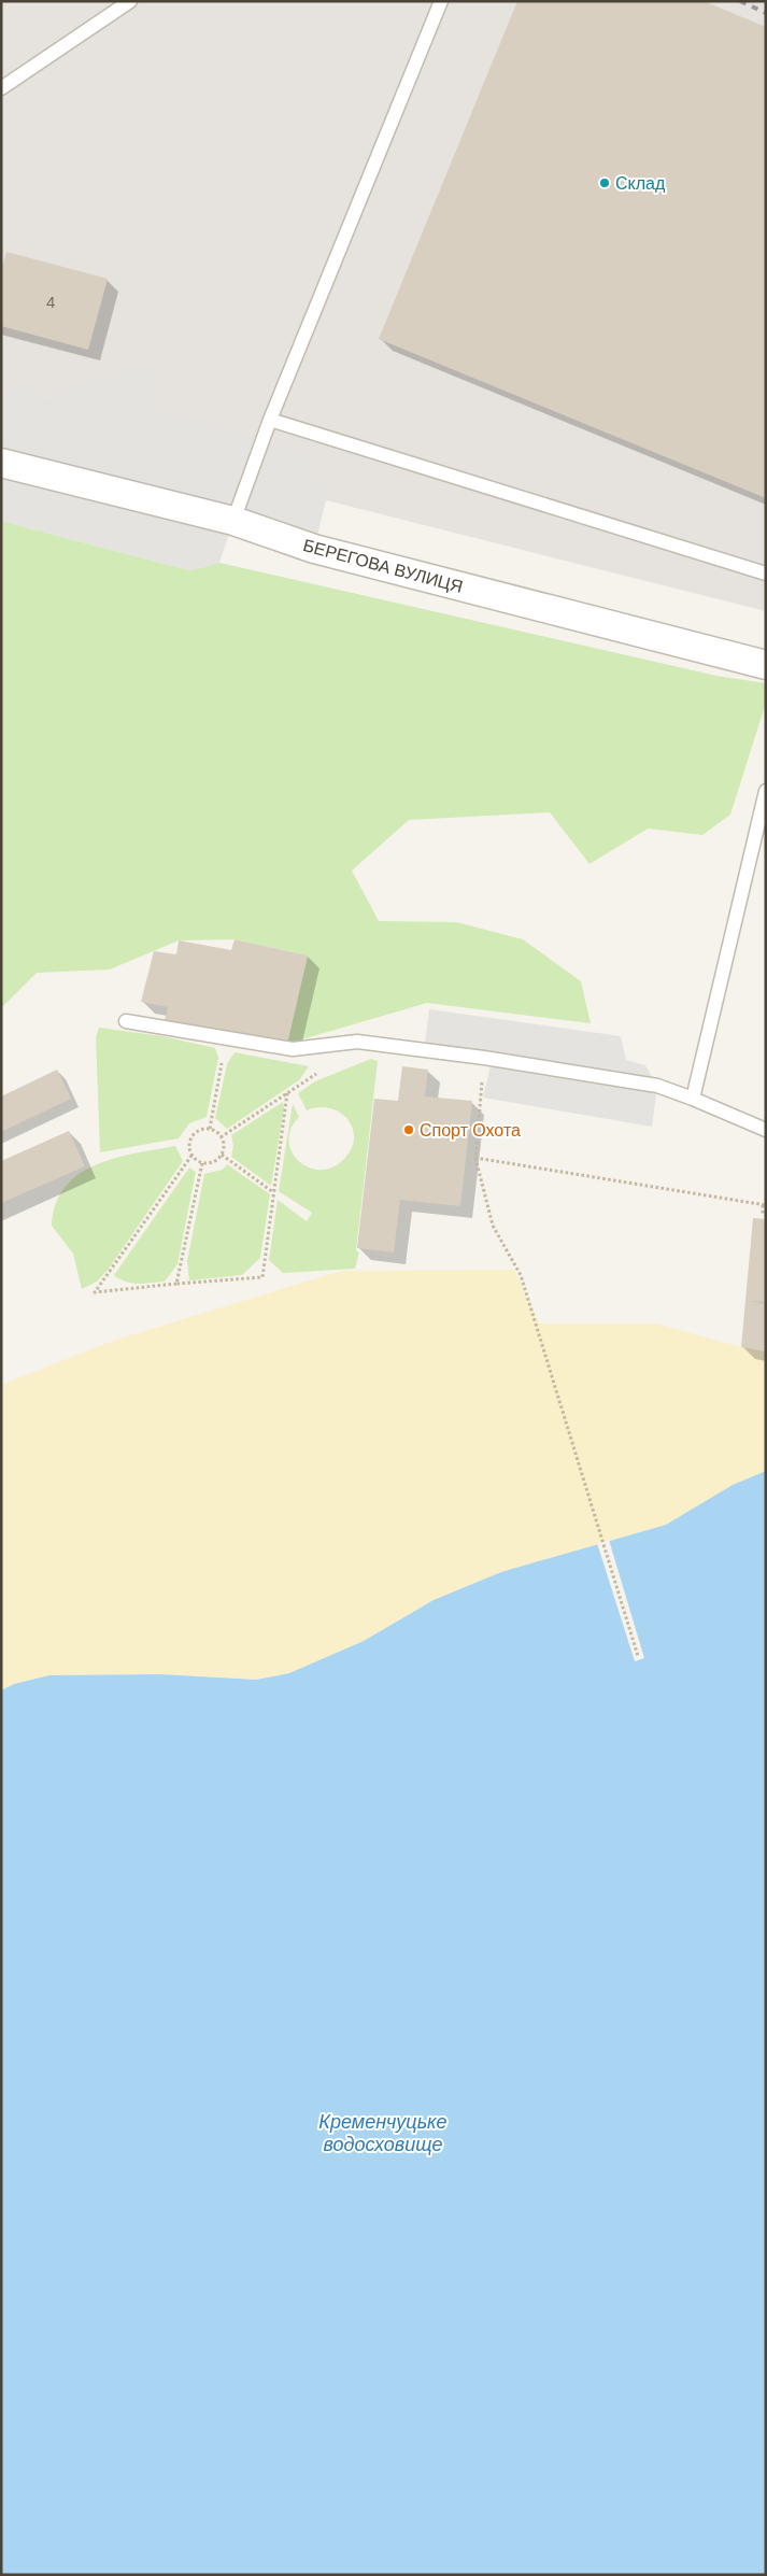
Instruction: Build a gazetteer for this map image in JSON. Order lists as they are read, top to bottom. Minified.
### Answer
{"streets":{"street":["БЕРЕГОВА ВУЛИЦЯ"]},"water":["Кременчуцьке водосховище"],"places":["Склад","Спорт Охота"],"house_numbers":["4"]}
